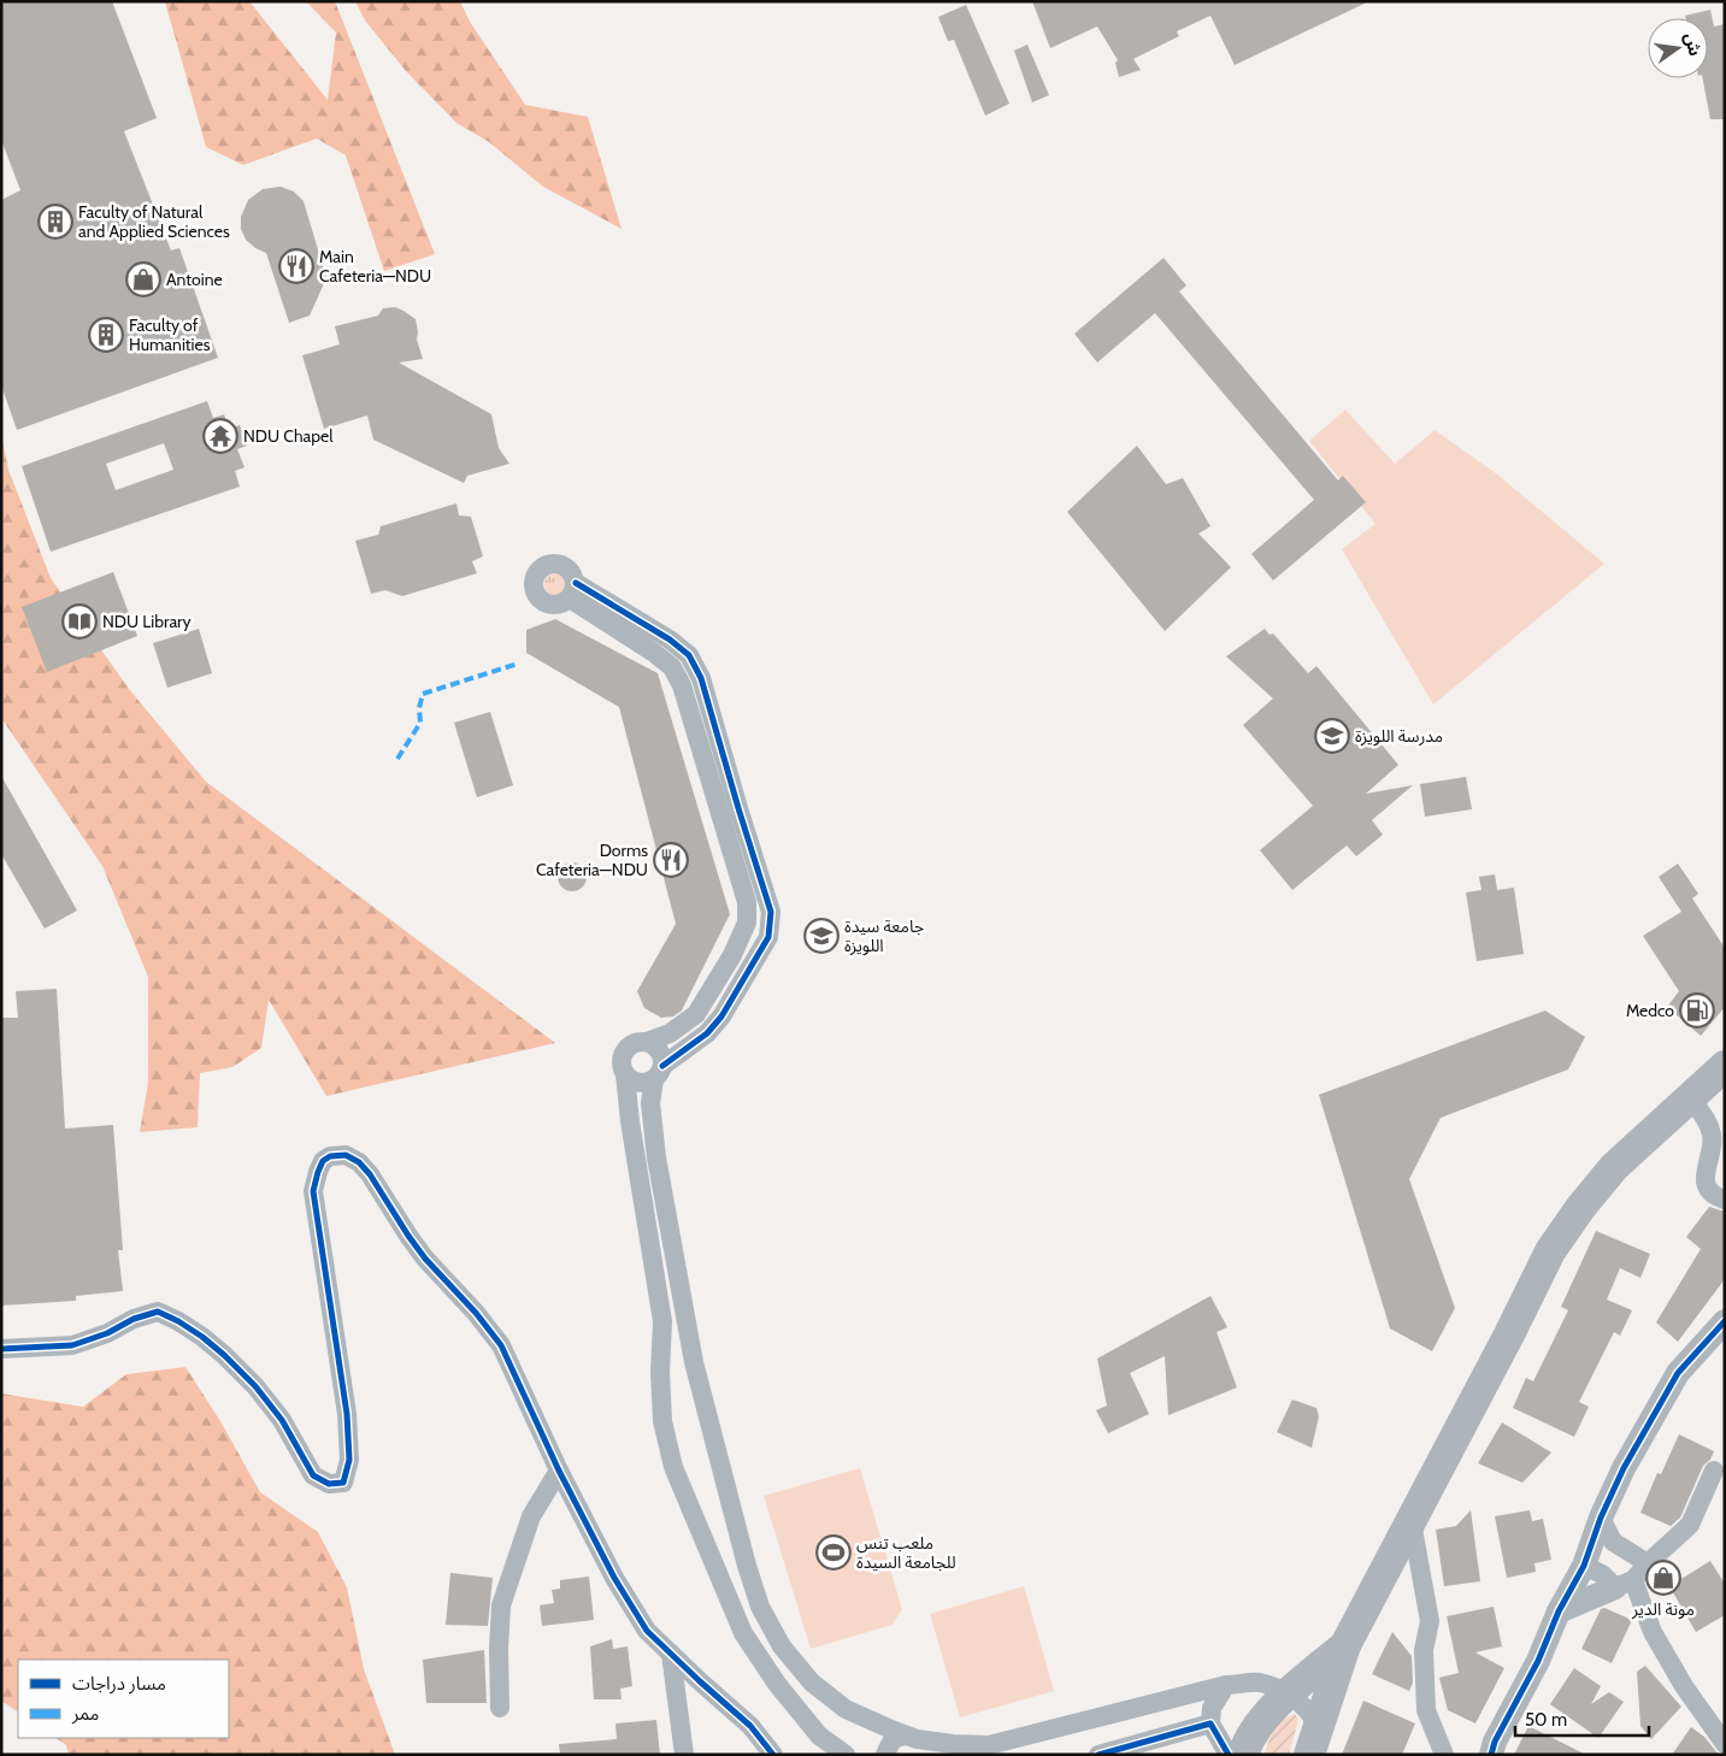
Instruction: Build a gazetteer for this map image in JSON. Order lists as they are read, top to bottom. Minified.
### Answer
{"places":{"building":["Faculty of Natural and Applied Sciences","Faculty of Humanities"],"restaurant":["Main Cafeteria—NDU","Dorms Cafeteria—NDU"],"shop":["Antoine","مونة الدير"],"temple":["NDU Chapel"],"library":["NDU Library"],"school or university":["مدرسة اللويزة","جامعة سيدة اللويزة"],"fuel station":["Medco"],"sports":["ملعب تنس للجامعة السيدة"]},"legend":["مسار دراجات","ممر"],"scale_bar":"50 m","north":"right"}
